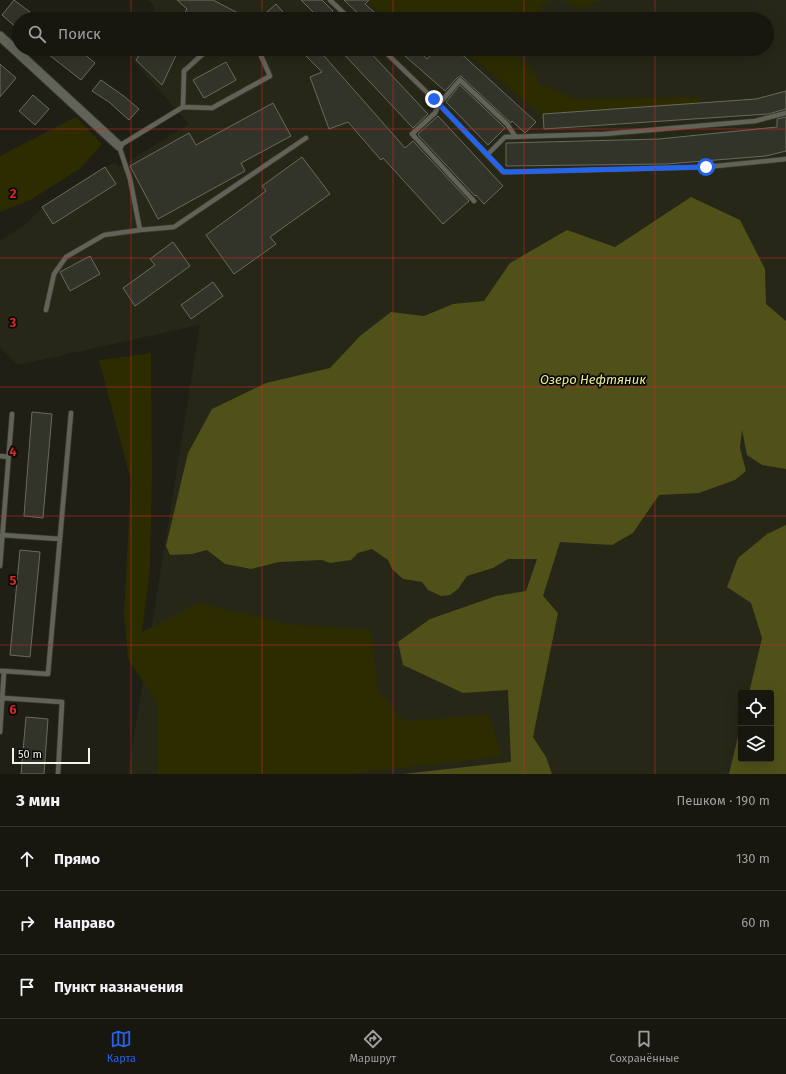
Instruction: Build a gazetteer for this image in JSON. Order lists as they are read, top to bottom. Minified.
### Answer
{"water":["Озеро Нефтяник"],"scale_bar":"50 m","page":{"search":"Поиск","scale":"50 m","heading":["3 мин","Пешком · 190 m"],"list":[["Прямо","130 m"],["Направо","60 m"],"Пункт назначения"],"nav":["Карта","Маршрут","Сохранённые"]},"grid":{"rows":["2","3","4","5","6"]}}
